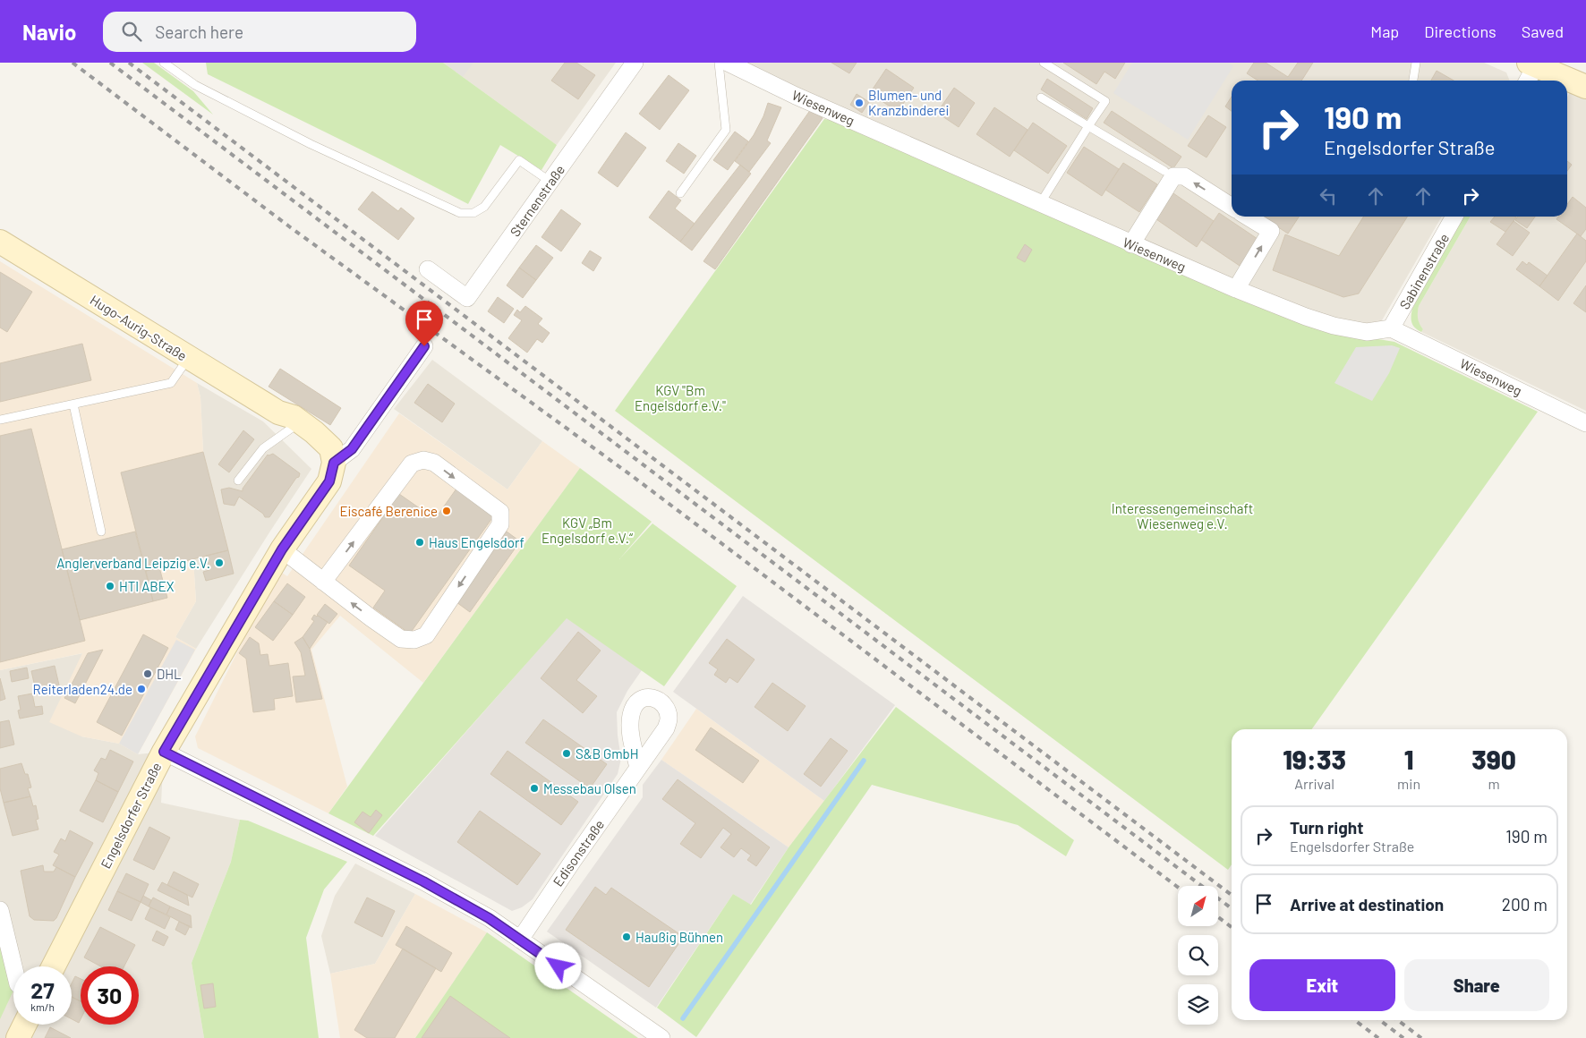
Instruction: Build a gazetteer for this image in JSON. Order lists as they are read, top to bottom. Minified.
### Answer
{"streets":{"street":["Wiesenweg","Sternenstraße","Sabinenstraße","Hugo-Aurig-Straße","Engelsdorfer Straße","Edisonstraße"]},"crossings":[["Wiesenweg","Sabinenstraße"],["Hugo-Aurig-Straße","Engelsdorfer Straße"]],"parks":["KGV \"Bm Engelsdorf e.V.\"","Interessengemeinschaft Wiesenweg e.V.","KGV „Bm Engelsdorf e.V.“"],"places":["Blumen- und Kranzbinderei","Eiscafé Berenice","Haus Engelsdorf","Anglerverband Leipzig e.V.","HTI ABEX","DHL","Reiterladen24.de","S&B GmbH","Messebau Olsen","Haußig Bühnen"],"north":"top right","page":{"header":"Navio","search":"Search here","nav":["Map","Directions","Saved"],"turn":["190 m","Engelsdorfer Straße"],"eta":["19:33","Arrival","1","min","390","m"],"list":[{"name":"Turn right","note":"Engelsdorfer Straße","value":"190 m"},{"name":"Arrive at destination","value":"200 m"}],"buttons":["Exit","Share"],"speed":"27 km/h","limit":"30"}}
